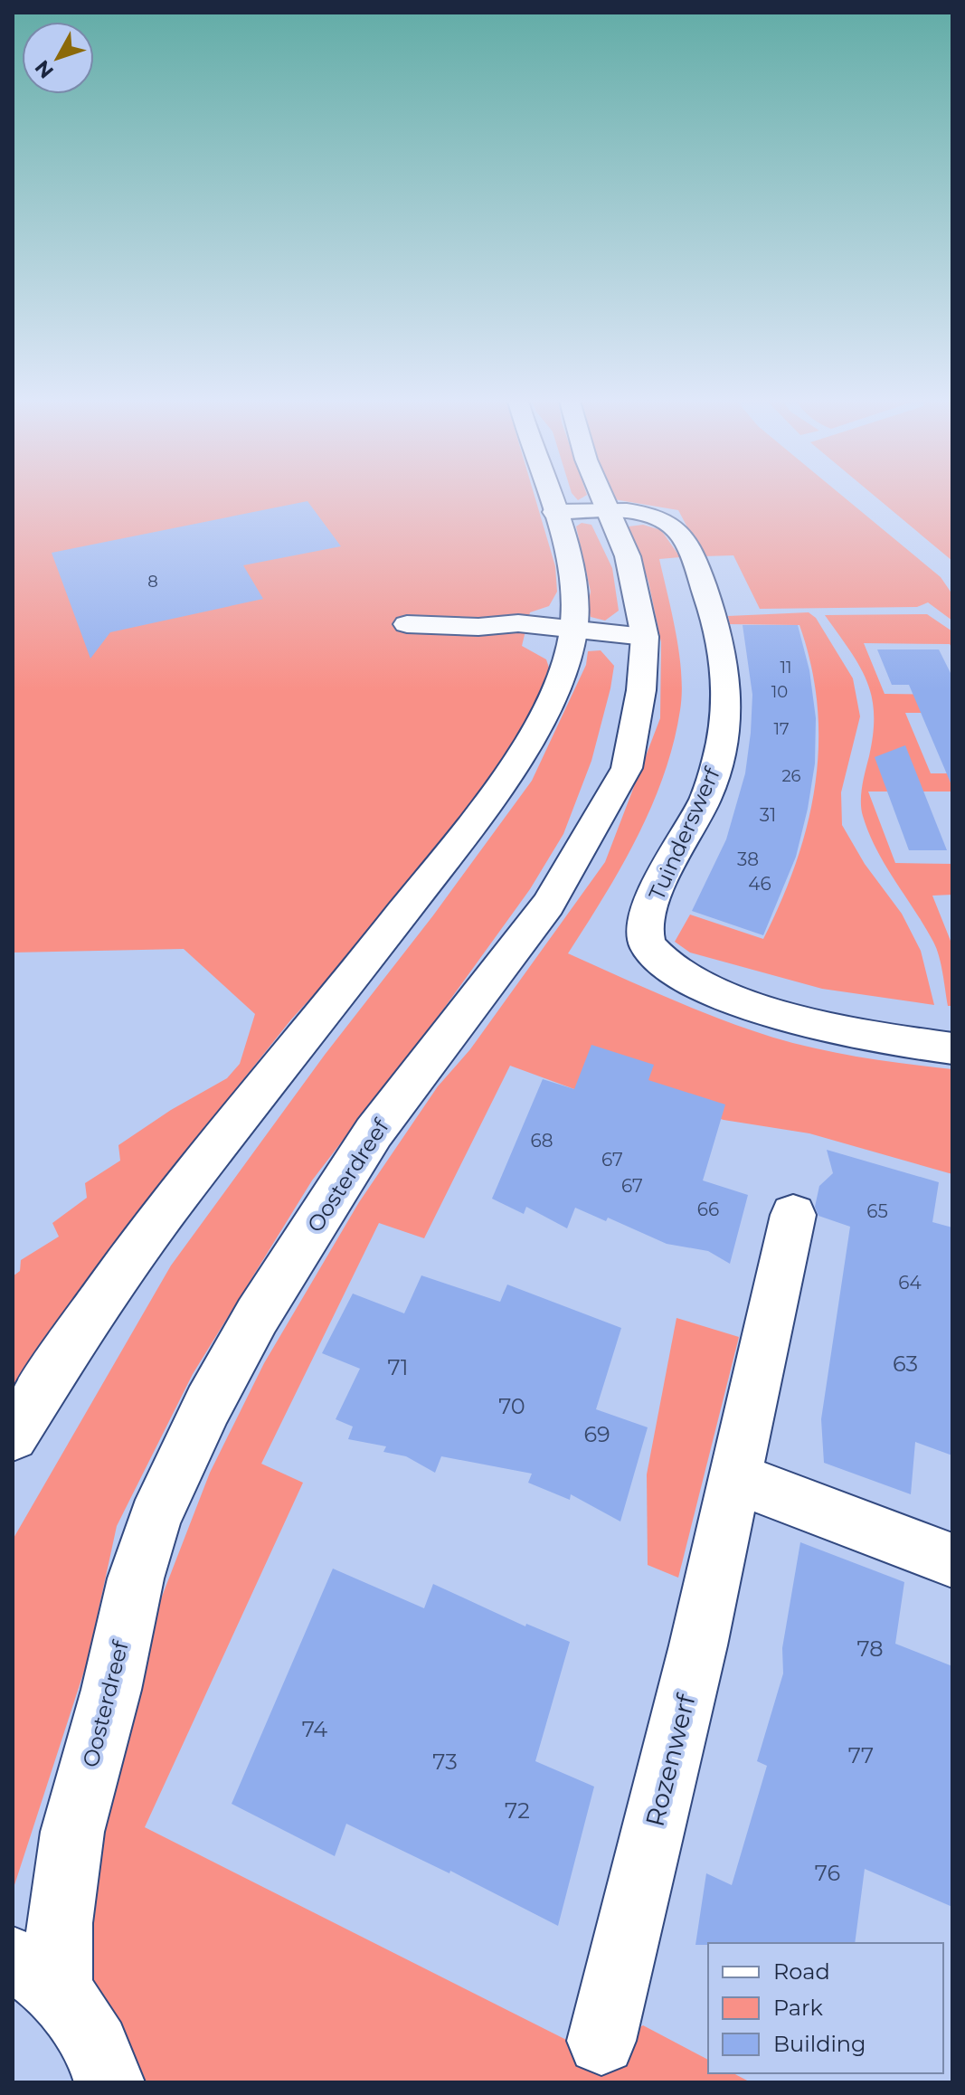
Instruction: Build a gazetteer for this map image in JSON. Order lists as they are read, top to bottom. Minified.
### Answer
{"streets":{"main road":["Tuinderswerf","Oosterdreef","Rozenwerf"]},"crossings":[["Tuinderswerf","Oosterdreef"]],"house_numbers":["8","11","10","17","26","31","38","46","68","67","67","66","65","64","63","71","70","69","78","74","77","73","72","76"],"legend":["Road","Park","Building"],"north":"bottom left"}
